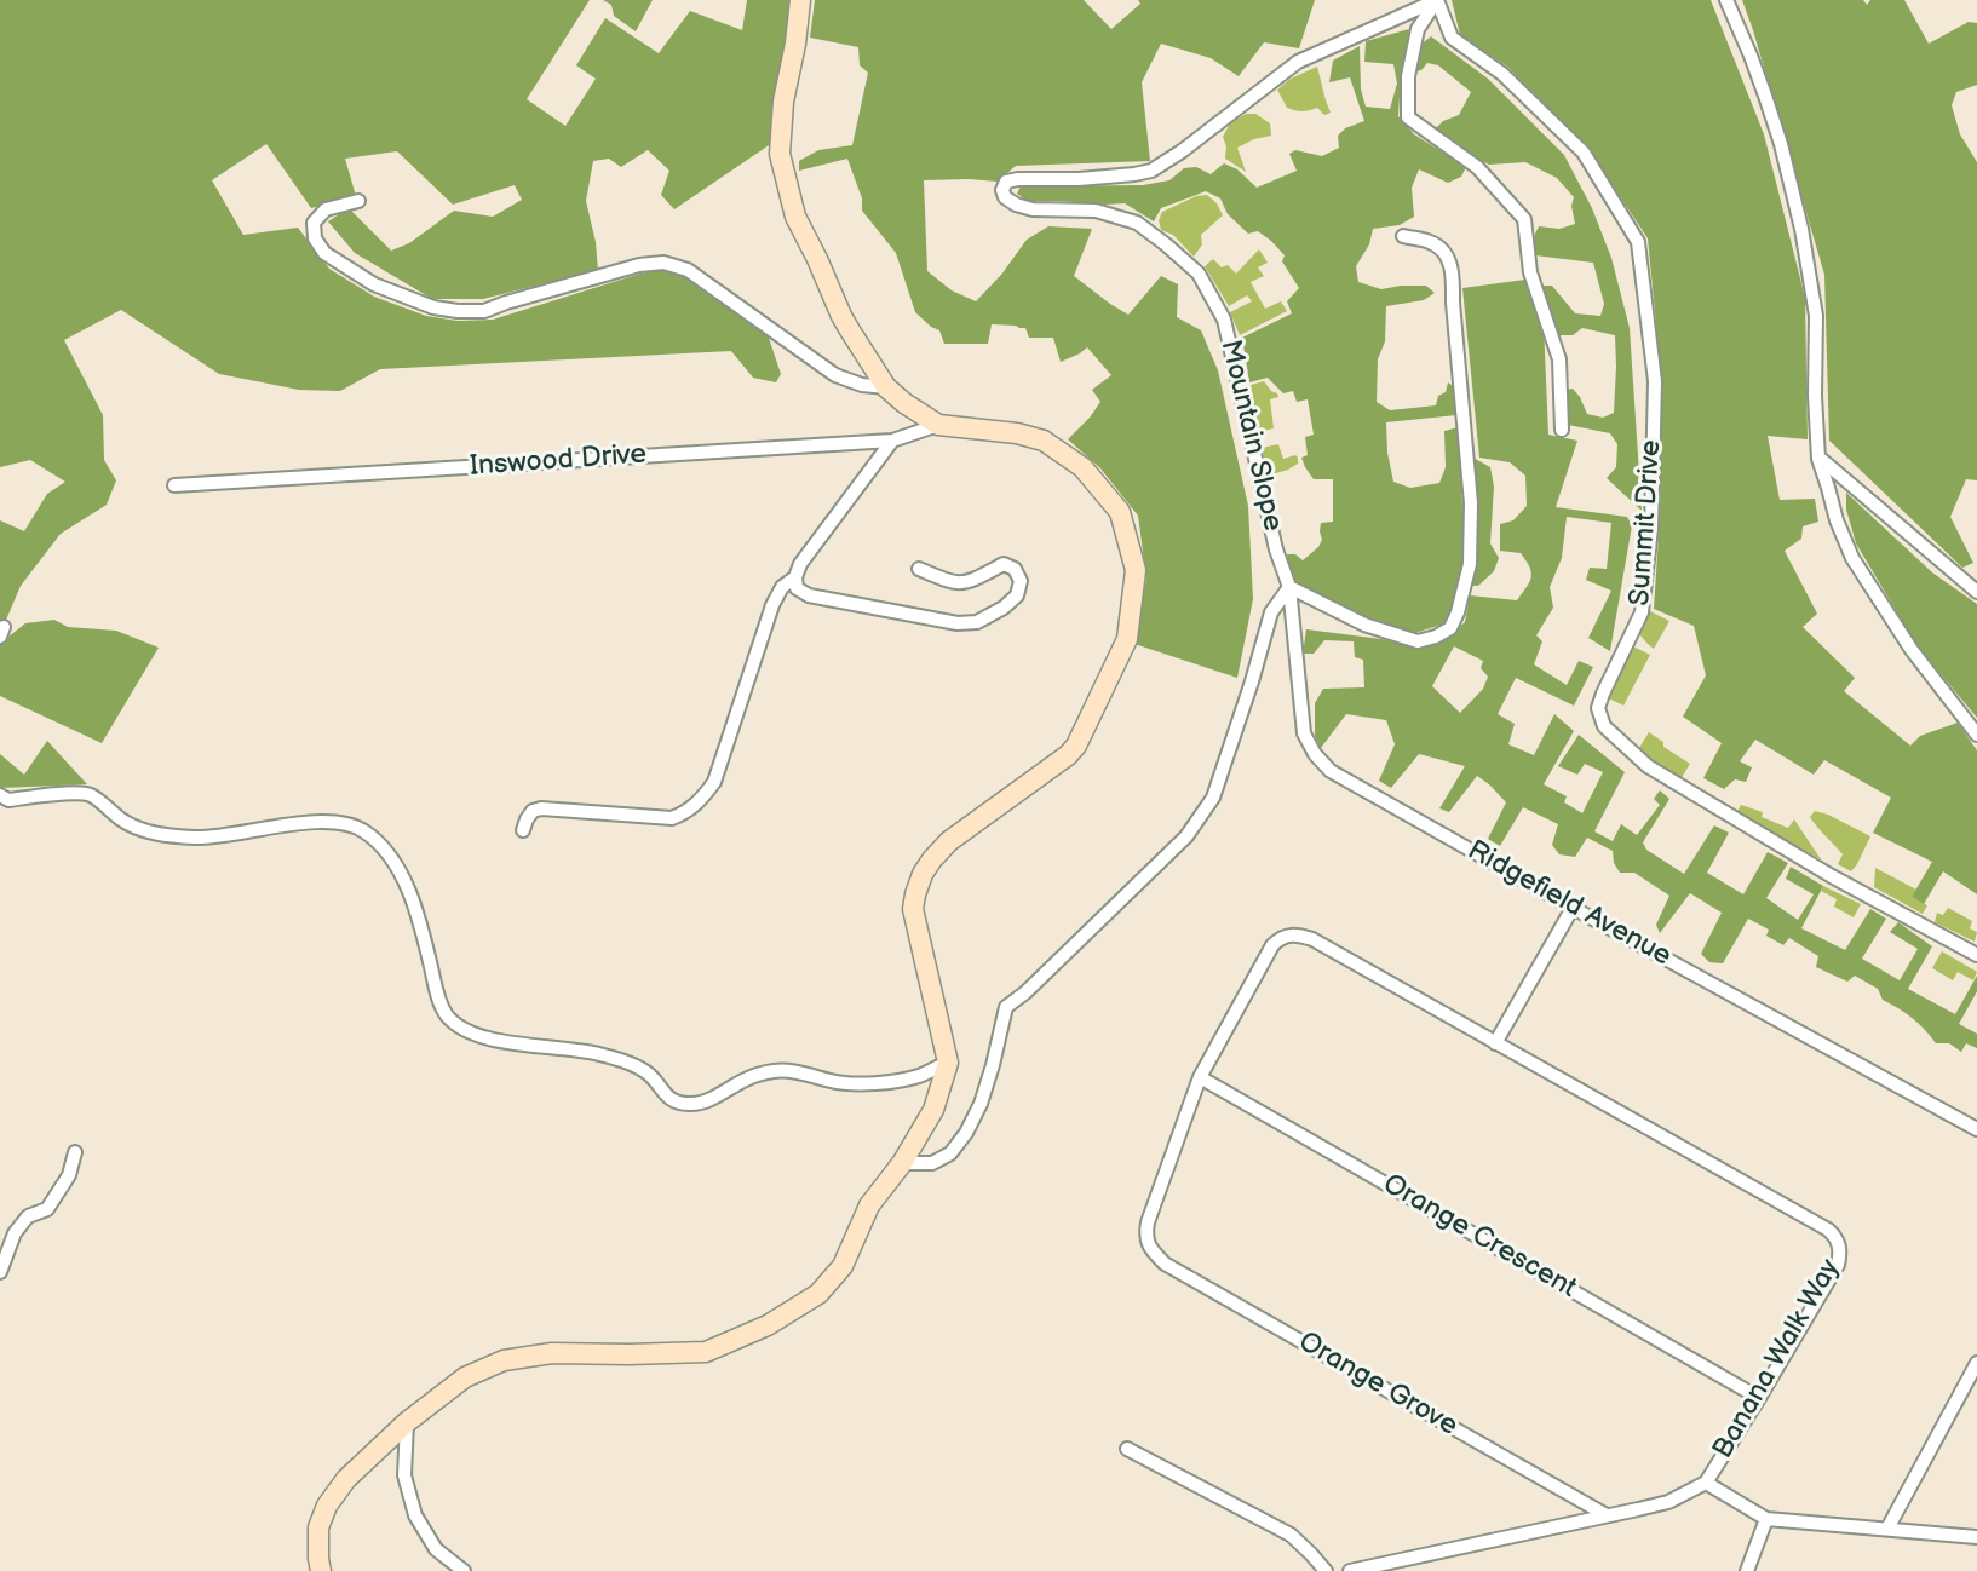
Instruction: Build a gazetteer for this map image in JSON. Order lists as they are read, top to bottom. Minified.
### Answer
{"streets":{"street":["Mountain Slope","Inswood Drive","Summit Drive","Ridgefield Avenue","Orange Crescent","Banana Walk Way","Orange Grove"]},"crossings":[["Mountain Slope","Summit Drive"],["Mountain Slope","Ridgefield Avenue"],["Orange Crescent","Banana Walk Way"],["Orange Crescent","Orange Grove"],["Banana Walk Way","Orange Grove"]]}
